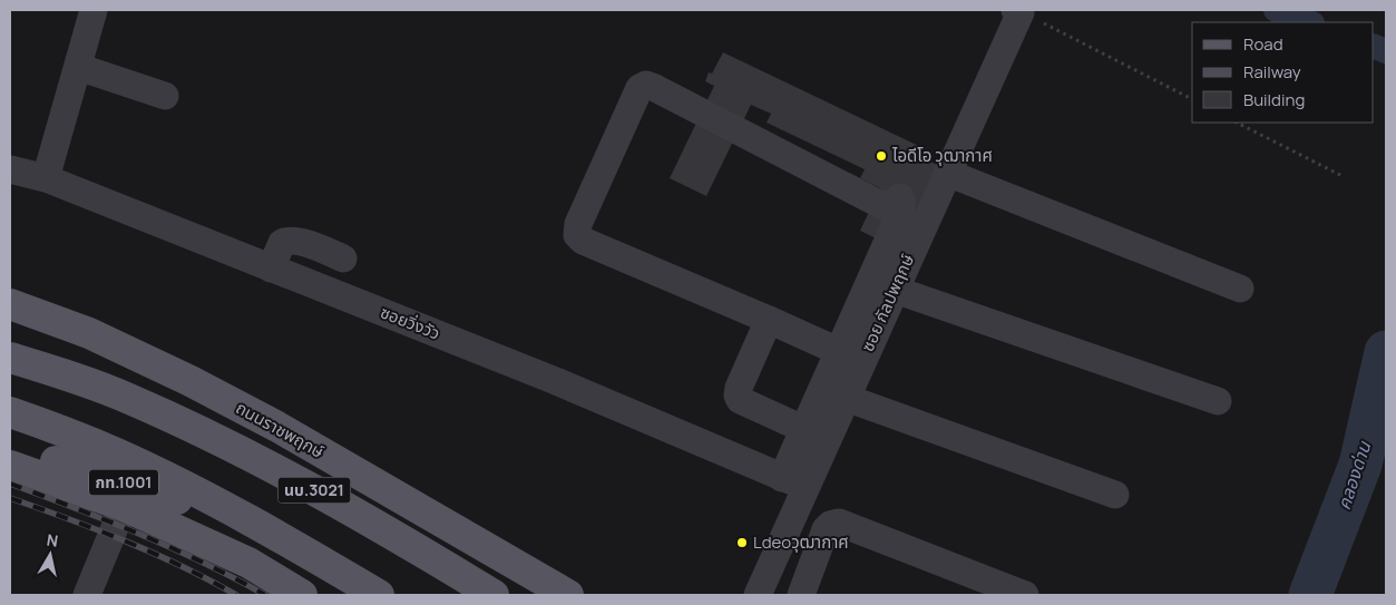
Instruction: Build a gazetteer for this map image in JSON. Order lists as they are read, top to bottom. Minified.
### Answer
{"streets":{"main road":["ถนนราชพฤกษ์","กท.1001","นบ.3021"],"street":["ซอย กัลปพฤกษ์","ซอยวิ่งวัว"]},"crossings":[["ซอย กัลปพฤกษ์","ซอยวิ่งวัว"]],"water":["คลองด่าน"],"places":["ไอดีโอ วุฒากาศ","Ldeoวุฒากาศ"],"legend":["Road","Railway","Building"],"north":"top"}
